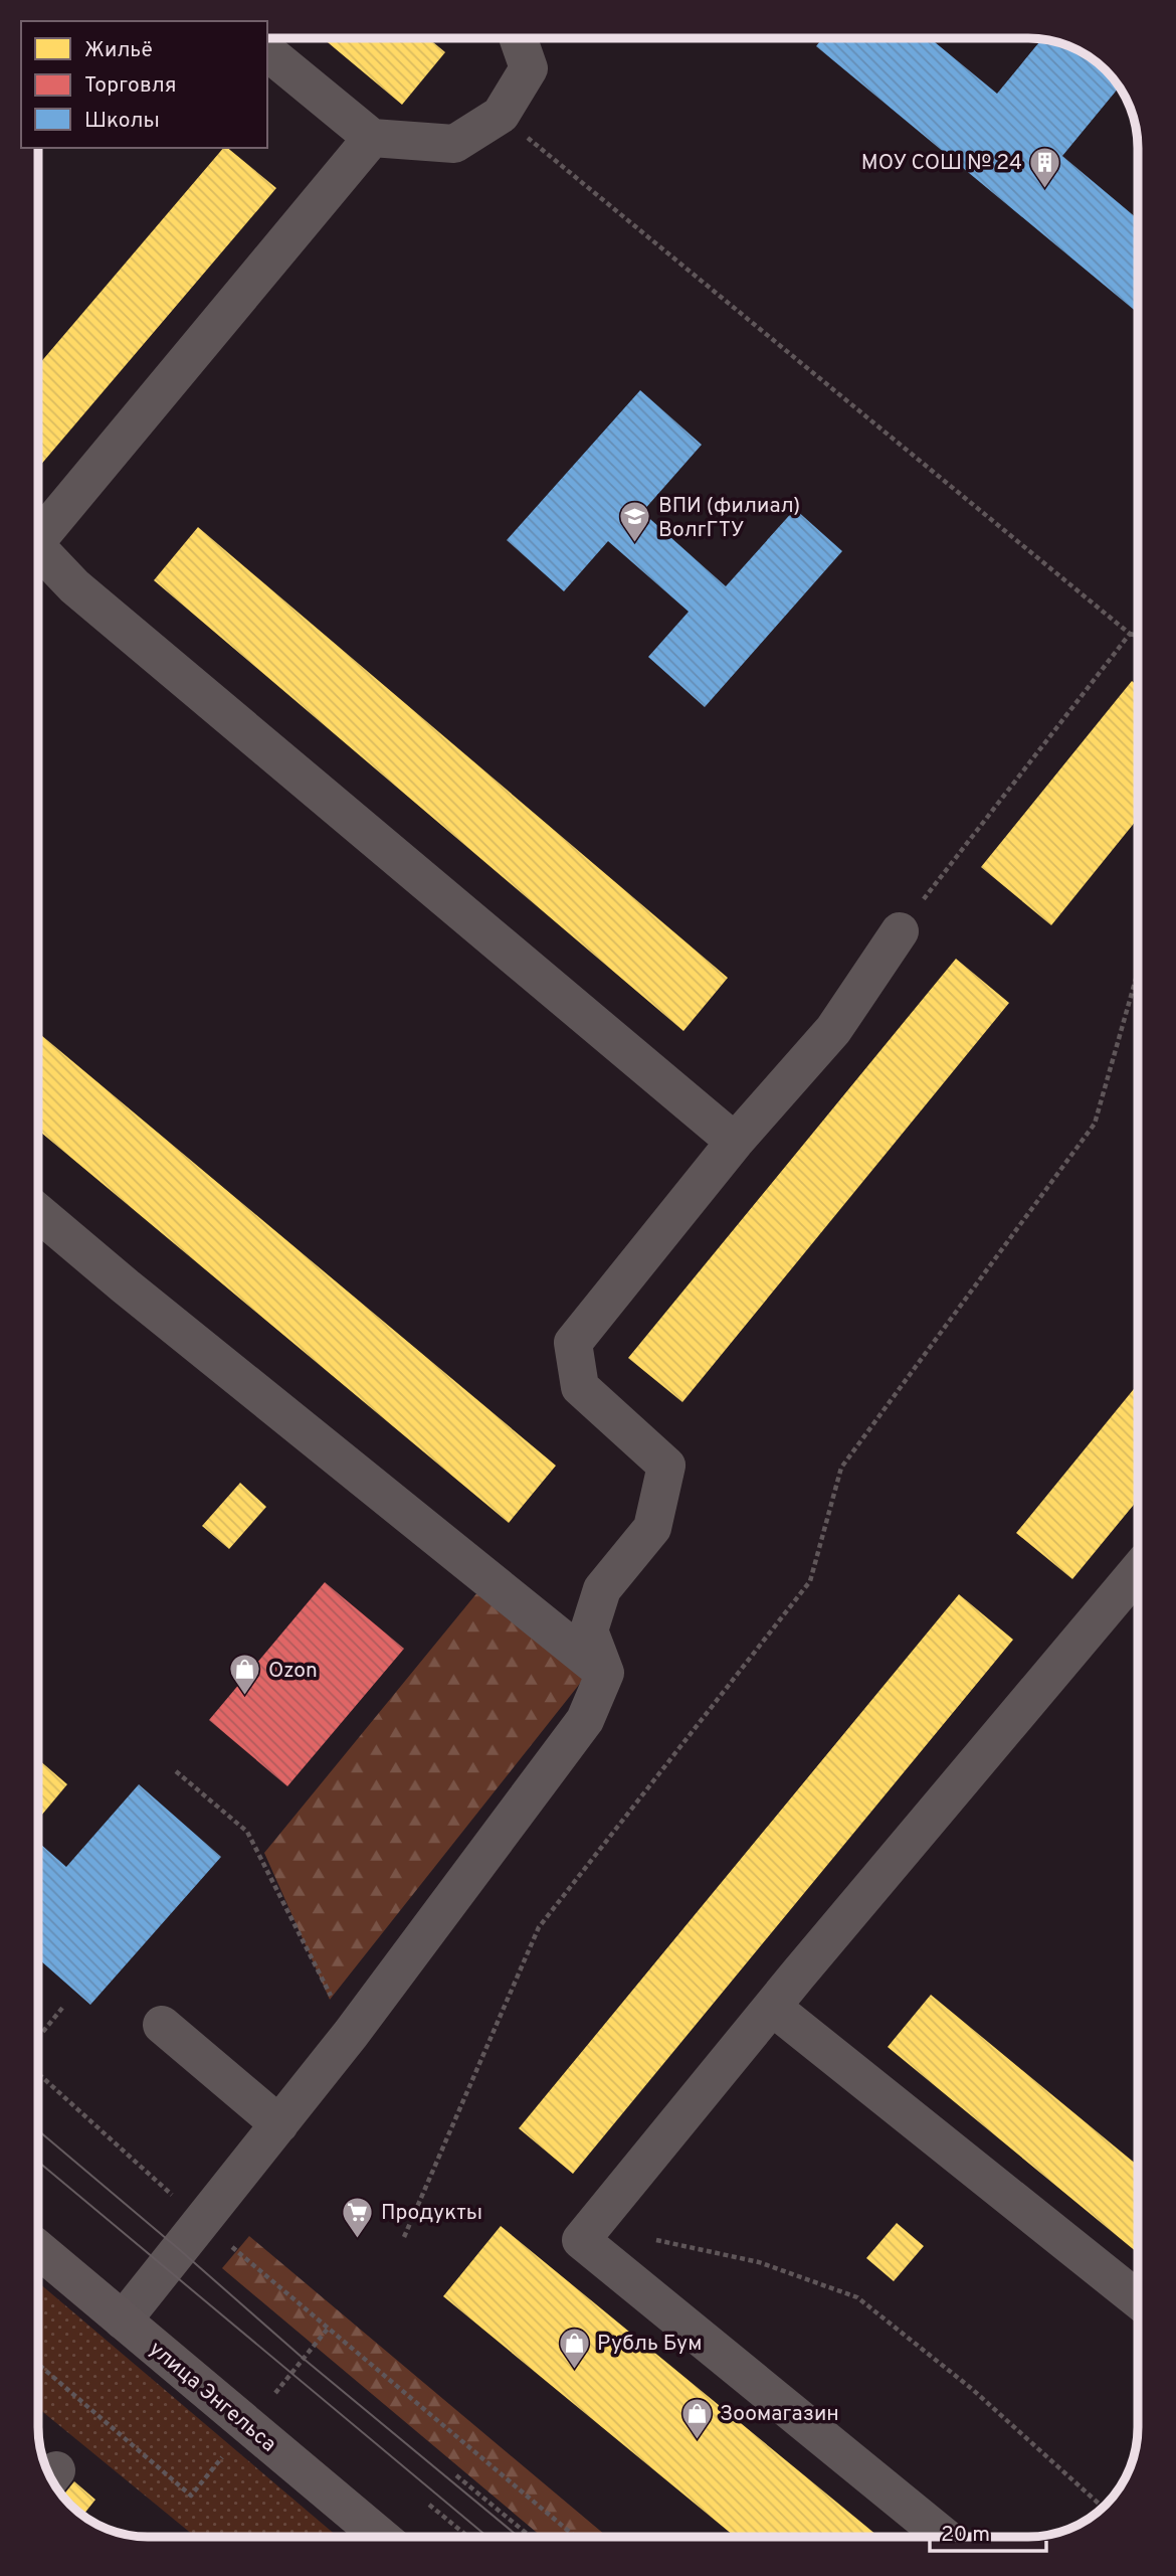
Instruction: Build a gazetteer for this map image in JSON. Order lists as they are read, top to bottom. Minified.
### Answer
{"streets":{"main road":["улица Энгельса"]},"places":{"building":["МОУ СОШ № 24"],"school or university":["ВПИ (филиал) ВолгГТУ"],"shop":["Ozon","Рубль Бум","Зоомагазин"],"supermarket":["Продукты"]},"legend":["Жильё","Торговля","Школы"],"scale_bar":"20 m"}
